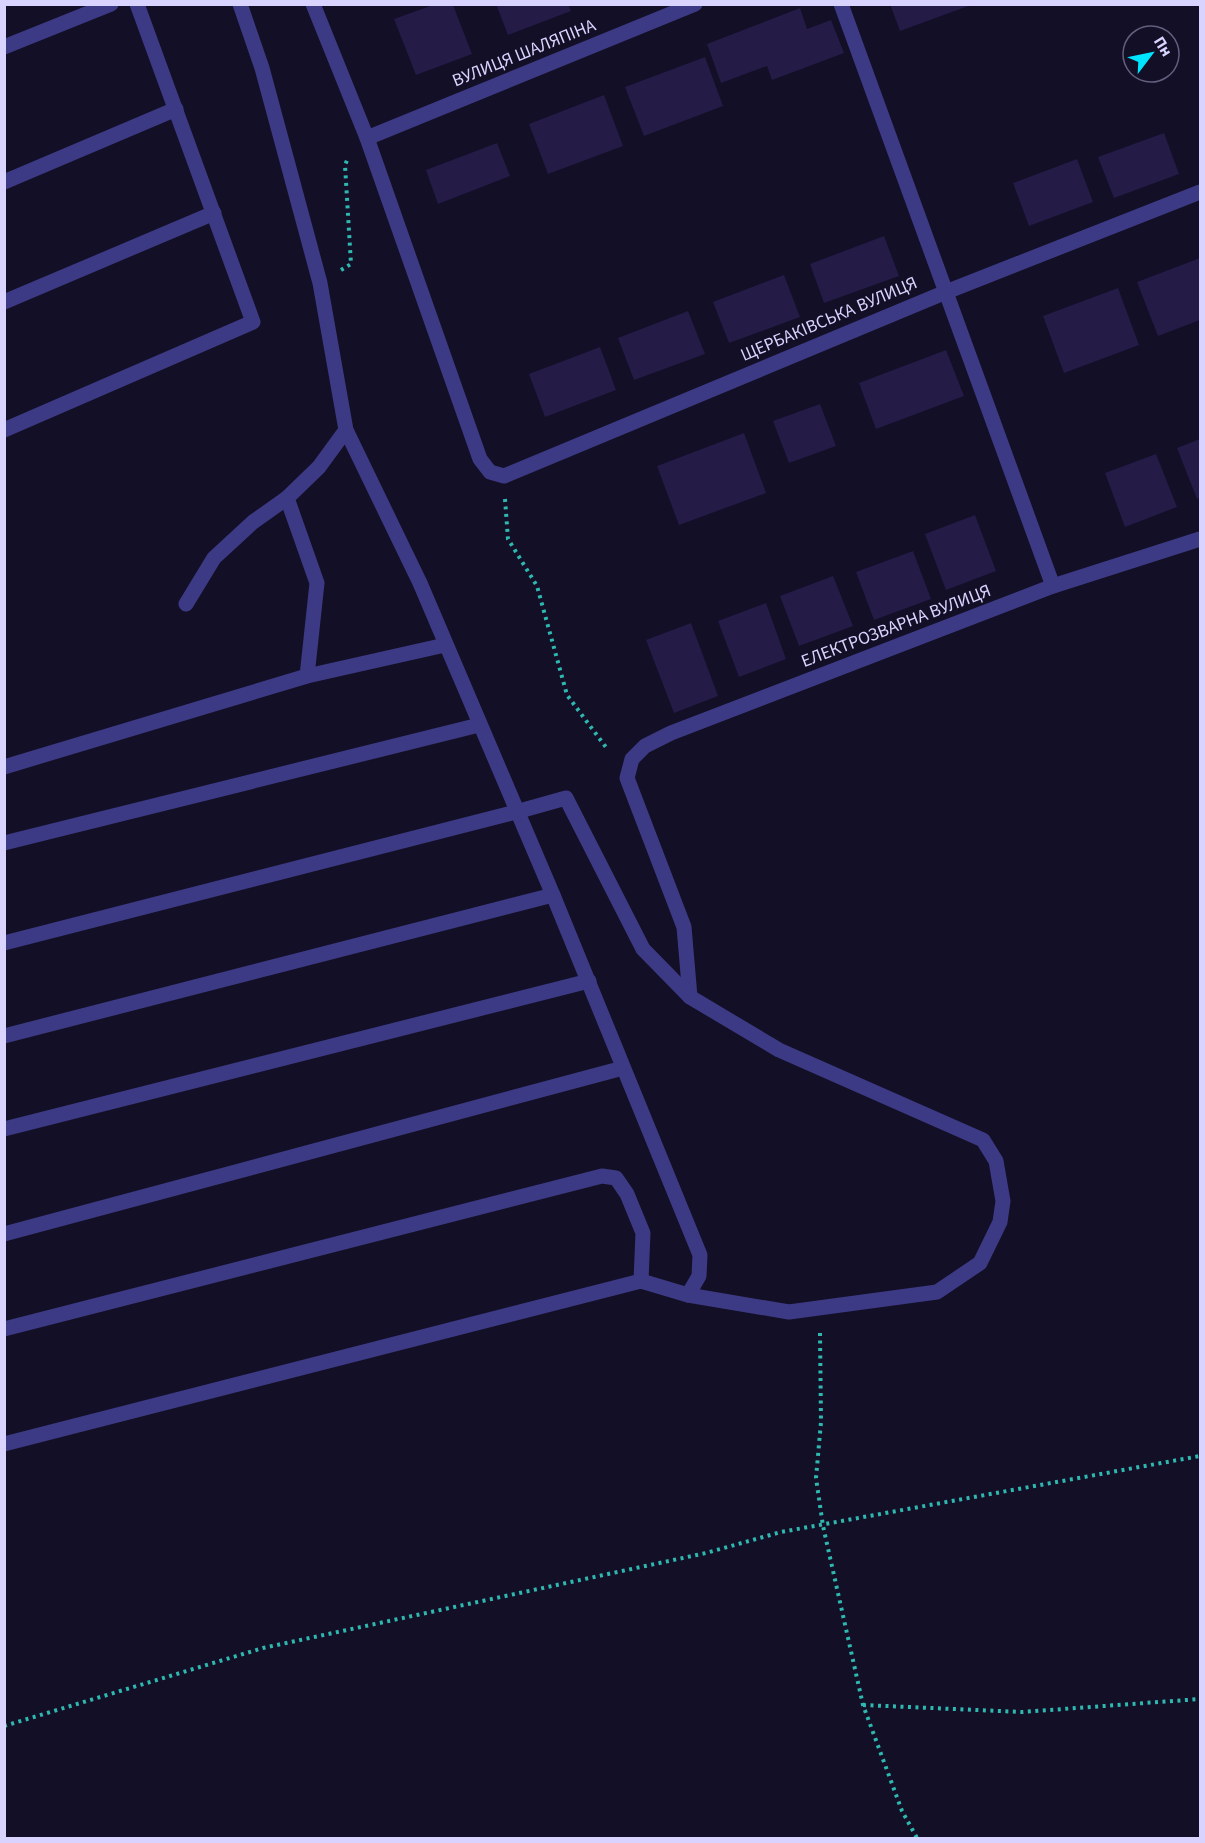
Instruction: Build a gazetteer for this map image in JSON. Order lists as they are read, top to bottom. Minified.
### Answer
{"streets":{"street":["ВУЛИЦЯ ШАЛЯПІНА","ЩЕРБАКІВСЬКА ВУЛИЦЯ","ЕЛЕКТРОЗВАРНА ВУЛИЦЯ"]},"north":"top right"}
